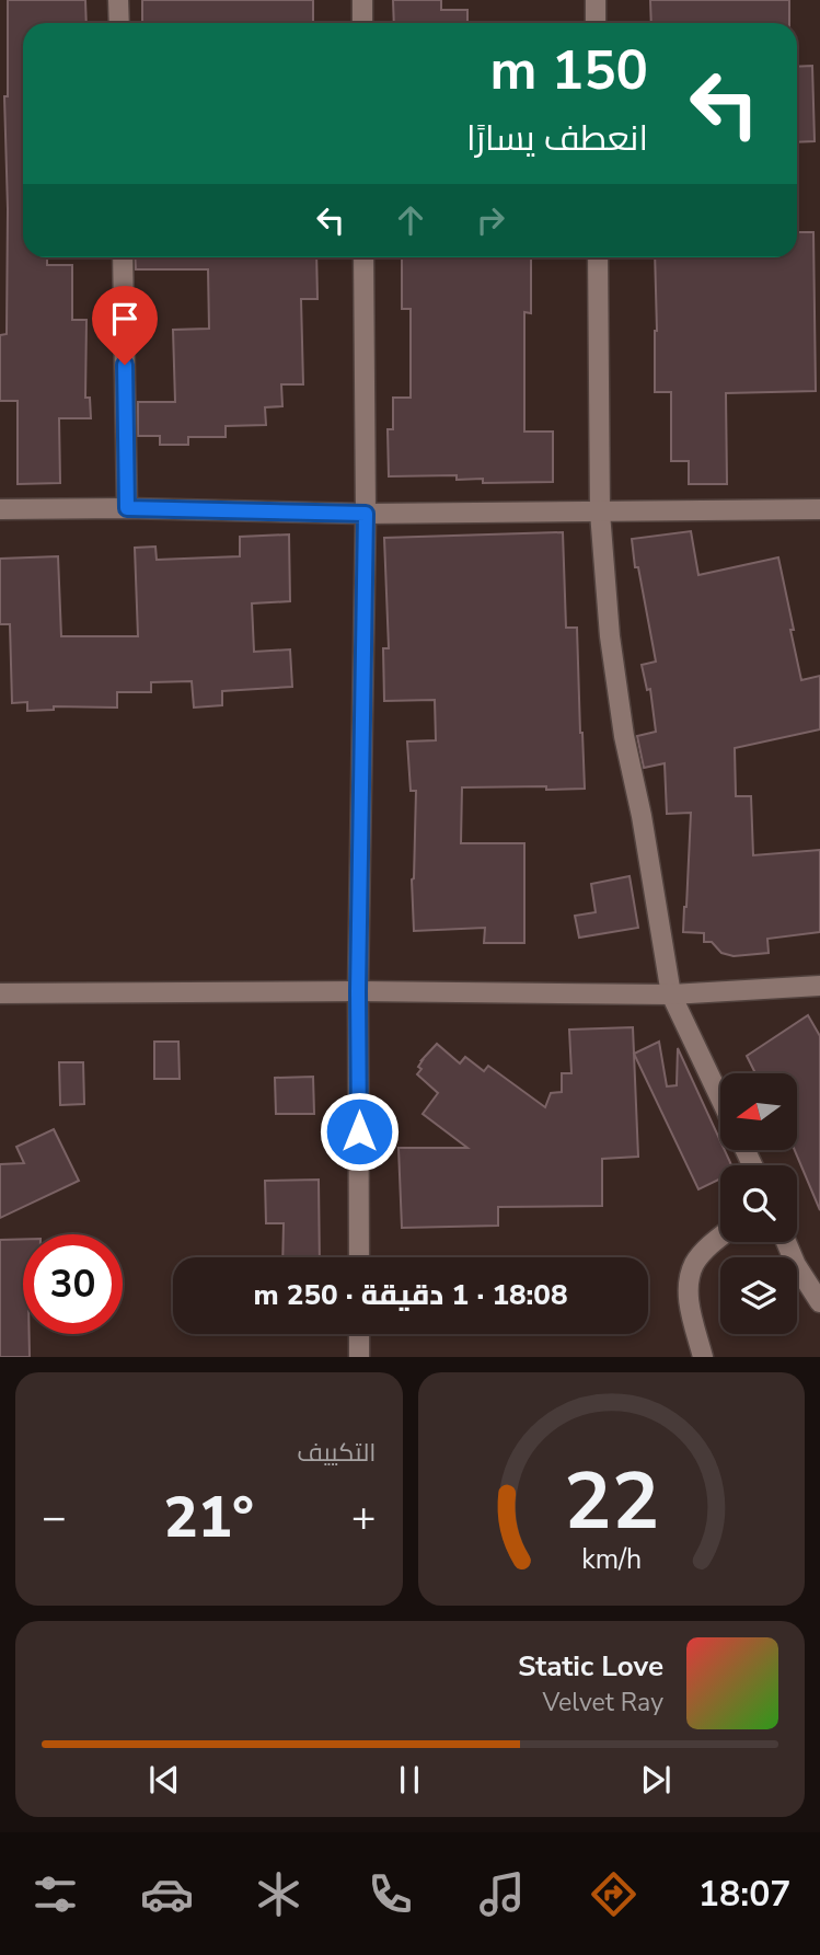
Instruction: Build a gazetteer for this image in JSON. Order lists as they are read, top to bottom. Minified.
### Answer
{"north":"left","page":{"turn":["150 m","انعطف يسارًا"],"limit":"30","trip":"18:08 · 1 دقيقة · 250 m","tile":"التكييف","heat":["−","21°","+"],"song":["Static Love","Velvet Ray"],"tabs":"18:07","gauge":["22","km/h"]}}
